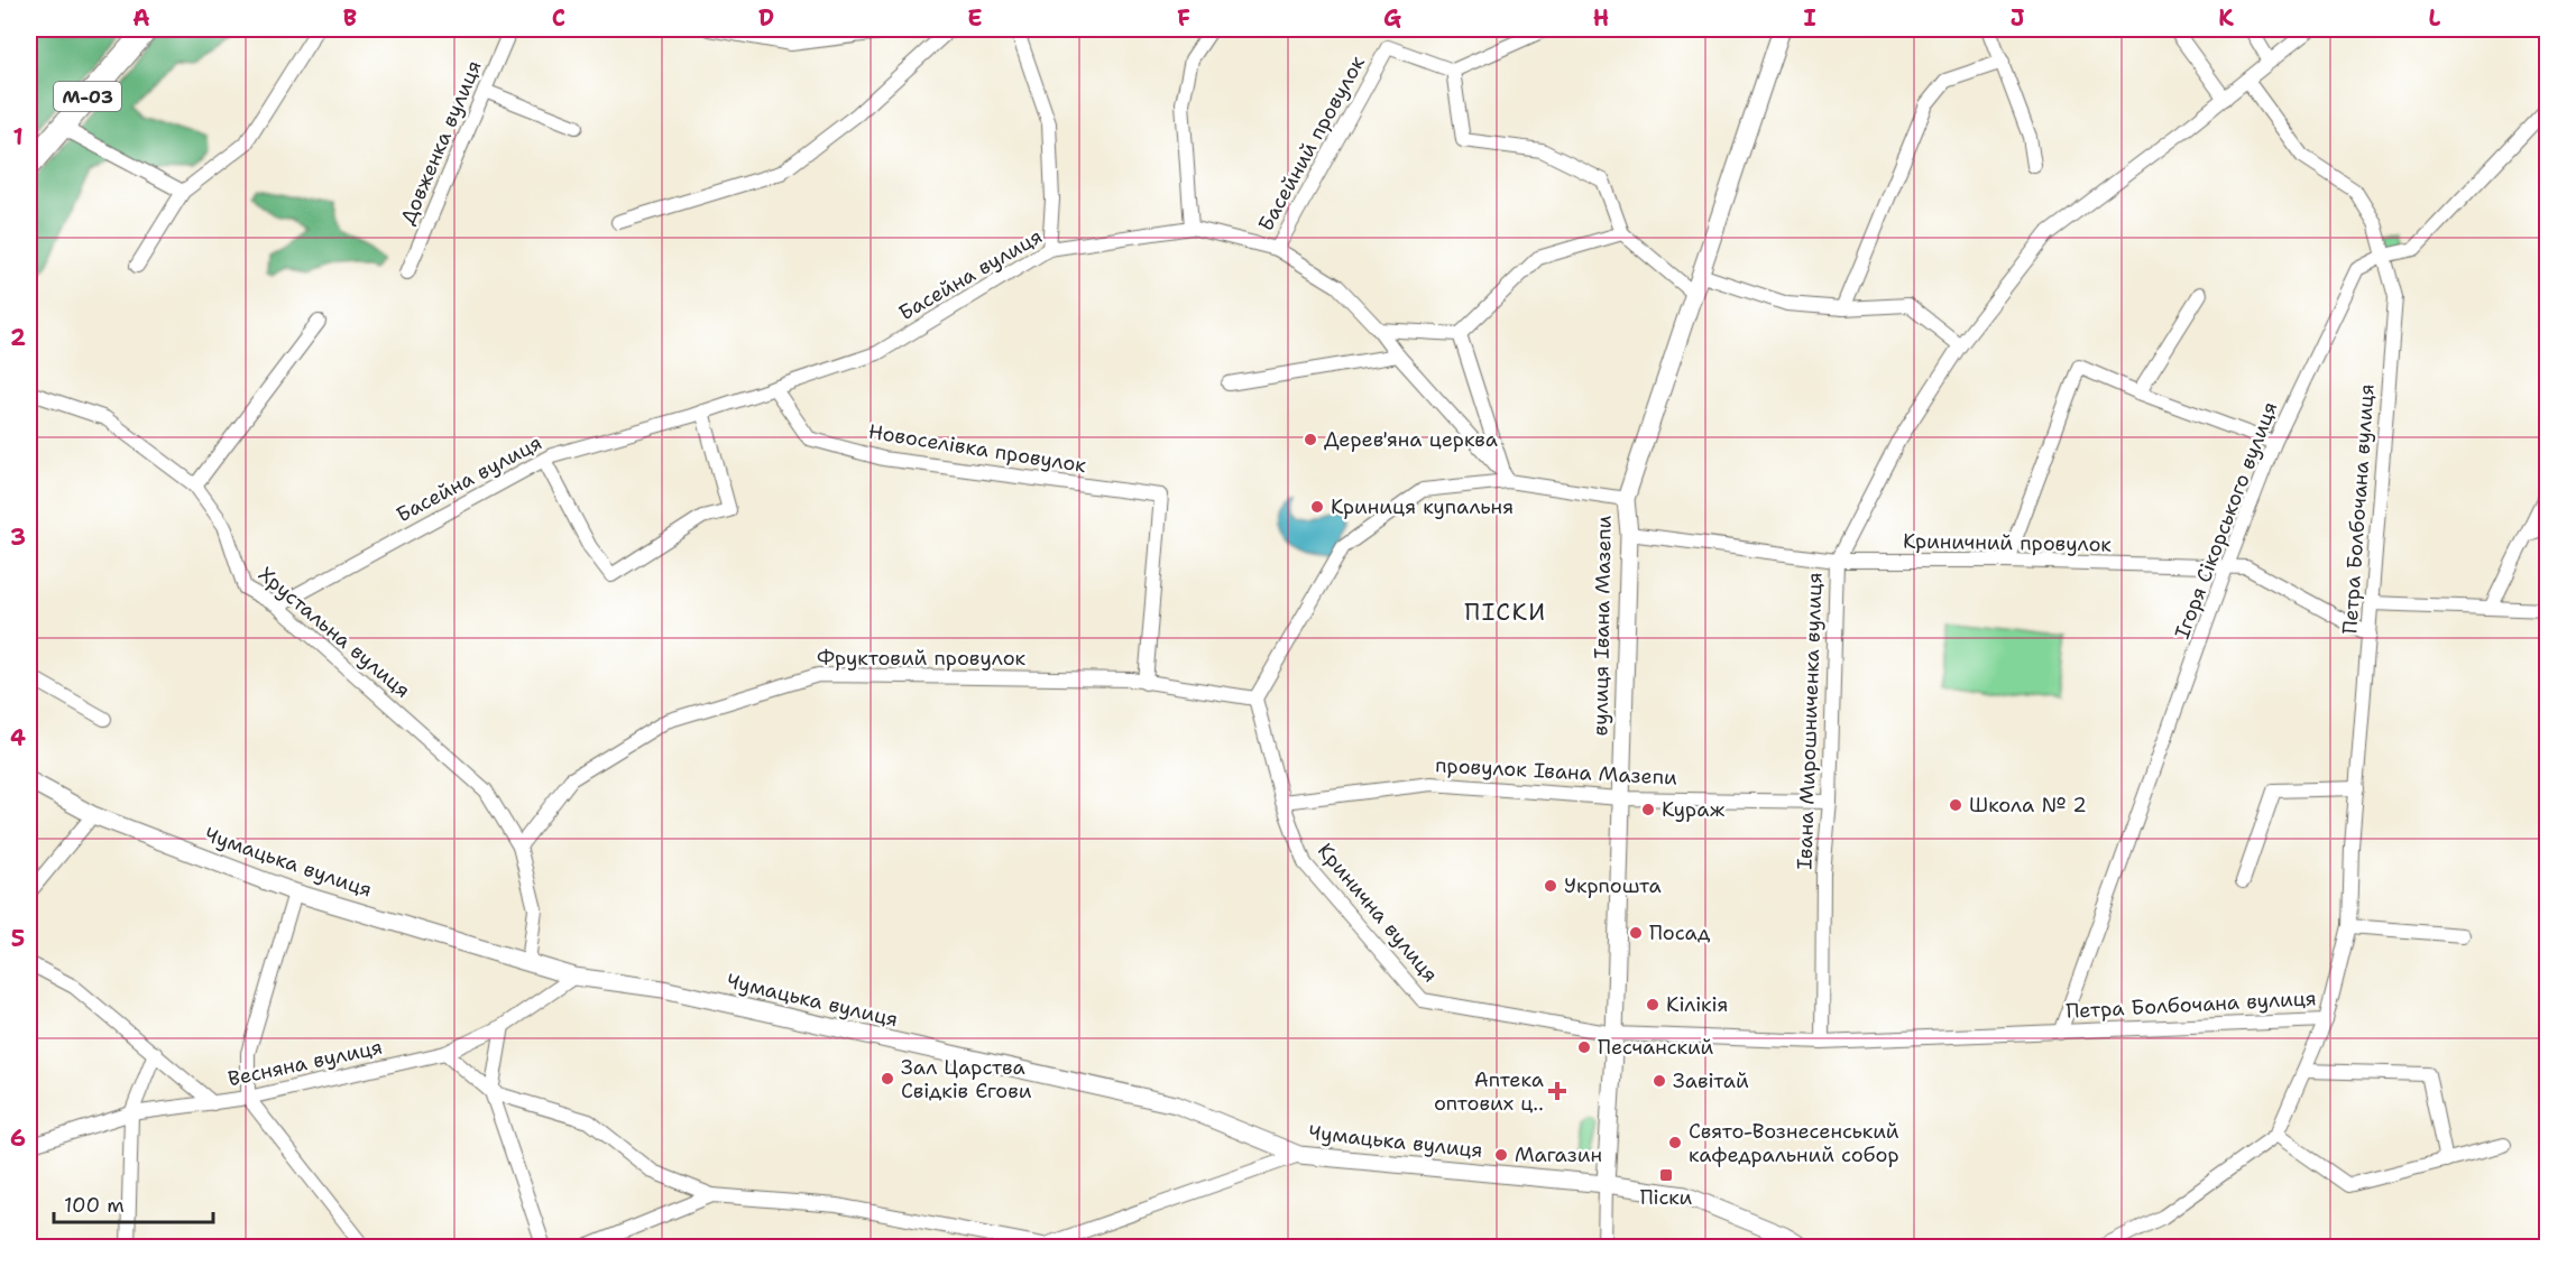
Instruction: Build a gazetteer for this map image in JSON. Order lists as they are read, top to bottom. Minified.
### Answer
{"streets":{"highway":["М-03"],"street":["Довженка вулиця","Басейний провулок","Басейна вулиця","Новоселівка провулок","Петра Болбочана вулиця","Ігоря Сікорського вулиця","Криничний провулок","вулиця Івана Мазепи","Хрустальна вулиця","Фруктовий провулок","Івана Мирошниченка вулиця","провулок Івана Мазепи","Чумацька вулиця","Кринична вулиця","Весняна вулиця"]},"crossings":[["Басейний провулок","Басейна вулиця"],["Басейна вулиця","Новоселівка провулок"],["Басейна вулиця","Хрустальна вулиця"],["Новоселівка провулок","Фруктовий провулок"],["Петра Болбочана вулиця","Ігоря Сікорського вулиця"],["Петра Болбочана вулиця","Криничний провулок"],["Петра Болбочана вулиця","вулиця Івана Мазепи"],["Петра Болбочана вулиця","Івана Мирошниченка вулиця"],["Петра Болбочана вулиця","Кринична вулиця"],["Ігоря Сікорського вулиця","Криничний провулок"],["Криничний провулок","вулиця Івана Мазепи"],["Криничний провулок","Івана Мирошниченка вулиця"],["вулиця Івана Мазепи","провулок Івана Мазепи"],["вулиця Івана Мазепи","Чумацька вулиця"],["вулиця Івана Мазепи","Кринична вулиця"],["Хрустальна вулиця","Фруктовий провулок"],["Хрустальна вулиця","Чумацька вулиця"],["Фруктовий провулок","Кринична вулиця"],["Івана Мирошниченка вулиця","провулок Івана Мазепи"],["провулок Івана Мазепи","Кринична вулиця"],["Чумацька вулиця","Весняна вулиця"]],"districts":["ПІСКИ"],"places":{"other":["Дерев'яна церква","Криниця купальня","Школа № 2","Кураж","Укрпошта","Посад","Кілікія","Песчанский","Зал Царства Свідків Єгови","Завітай","Свято-Вознесенський кафедральний собор","Магазин"],"health":["Аптека оптових ц‥"],"transit":["Піски"]},"scale_bar":"100 m","grid":{"columns":["A","B","C","D","E","F","G","H","I","J","K","L"],"rows":["1","2","3","4","5","6"]}}
